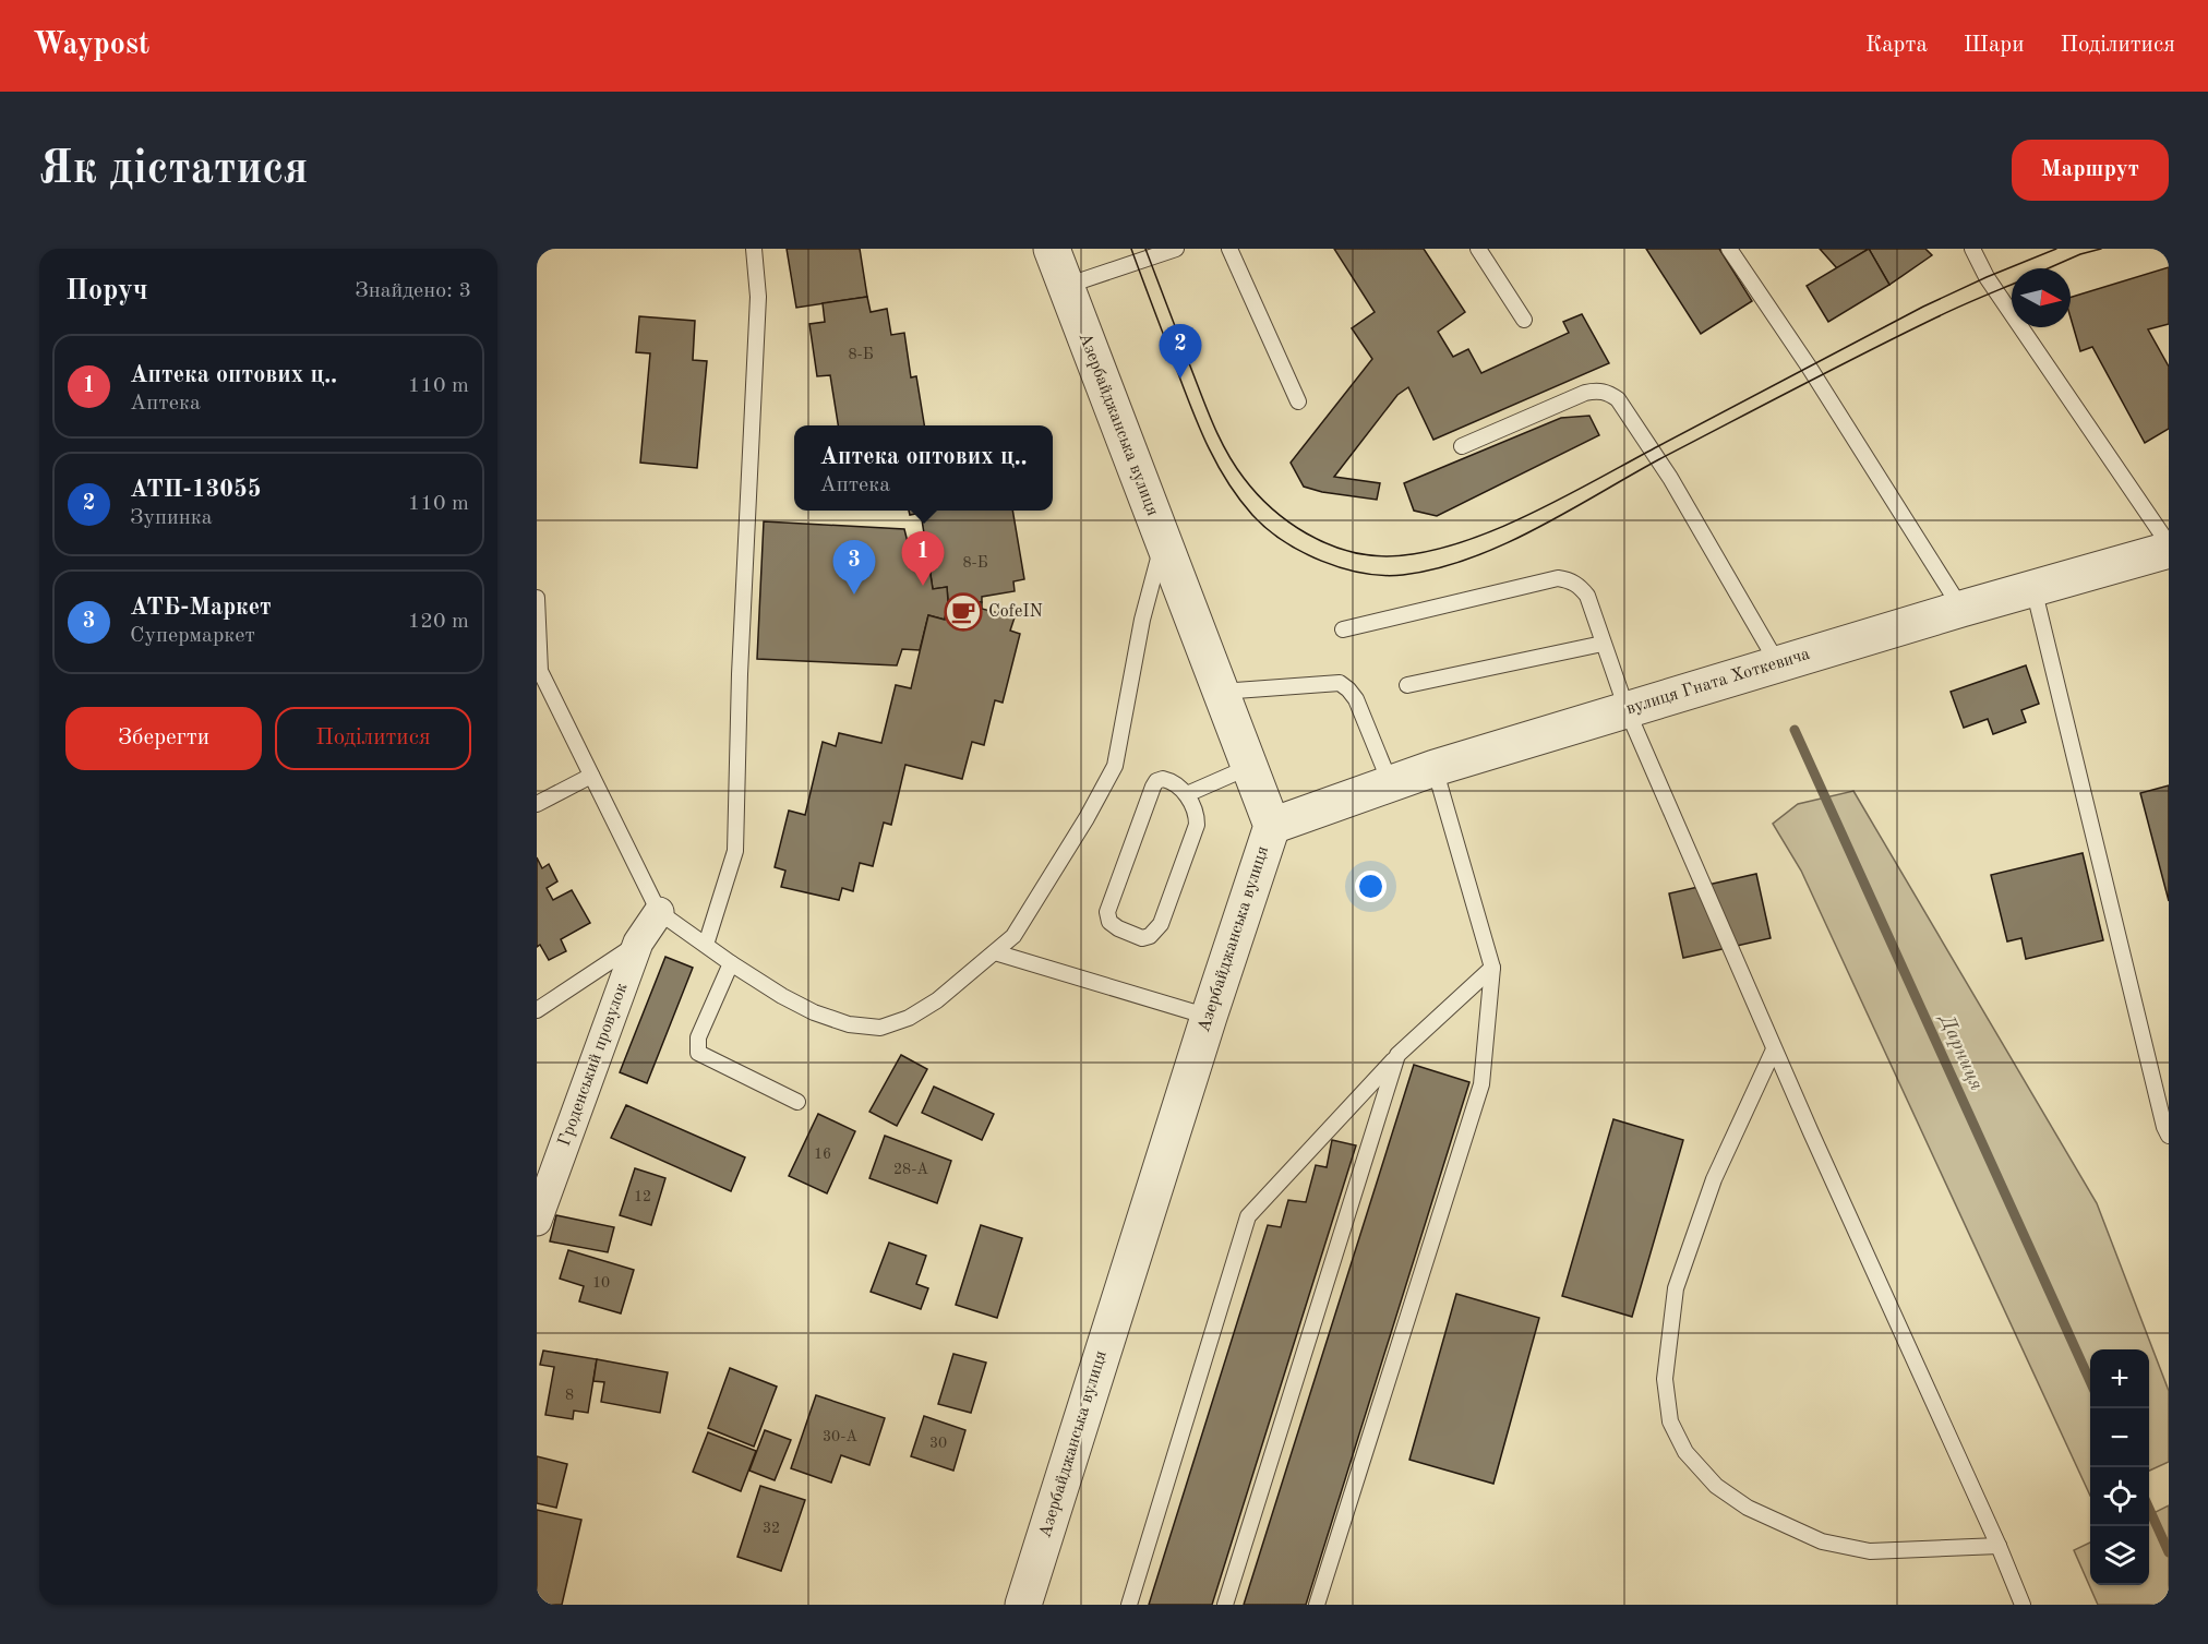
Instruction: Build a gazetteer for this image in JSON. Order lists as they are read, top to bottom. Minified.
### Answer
{"streets":{"street":["Азербайджанська вулиця","вулиця Гната Хоткевича","Гроденський провулок"]},"crossings":[["Азербайджанська вулиця","вулиця Гната Хоткевича"]],"water":["Дарниця"],"places":{"cafe":["CofeIN"]},"house_numbers":["8-Б","8-Б","16","28-А","12","10","8","30-А","30","32"],"north":"right","page":{"header":"Waypost","nav":["Карта","Шари","Поділитися"],"buttons":["Маршрут",["Зберегти","Поділитися"]],"title":"Як дістатися","heading":["Поруч","Знайдено: 3"],"pins":["2","1","3"],"list":[{"mark":"1","name":"Аптека оптових ц‥","note":"Аптека","value":"110 m"},{"mark":"2","name":"АТП-13055","note":"Зупинка","value":"110 m"},{"mark":"3","name":"АТБ-Маркет","note":"Супермаркет","value":"120 m"}],"popup":["Аптека оптових ц‥","Аптека"],"map_buttons":["+","−"]}}
